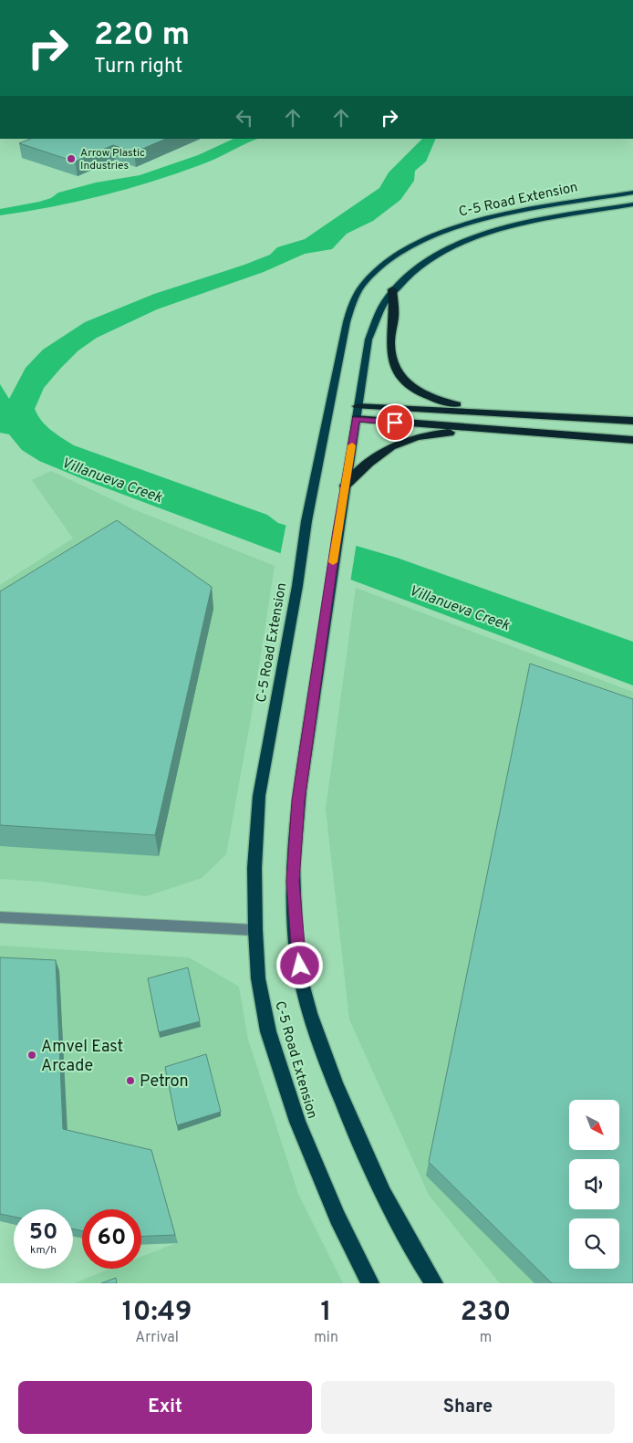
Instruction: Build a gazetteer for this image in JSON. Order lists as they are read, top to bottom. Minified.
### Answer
{"streets":{"main road":["C-5 Road Extension"]},"water":["Villanueva Creek"],"places":["Arrow Plastic Industries","Amvel East Arcade","Petron"],"north":"bottom right","page":{"turn":["220 m","Turn right"],"speed":"50 km/h","limit":"60","eta":["10:49","Arrival","1","min","230","m"],"buttons":["Exit","Share"]}}
